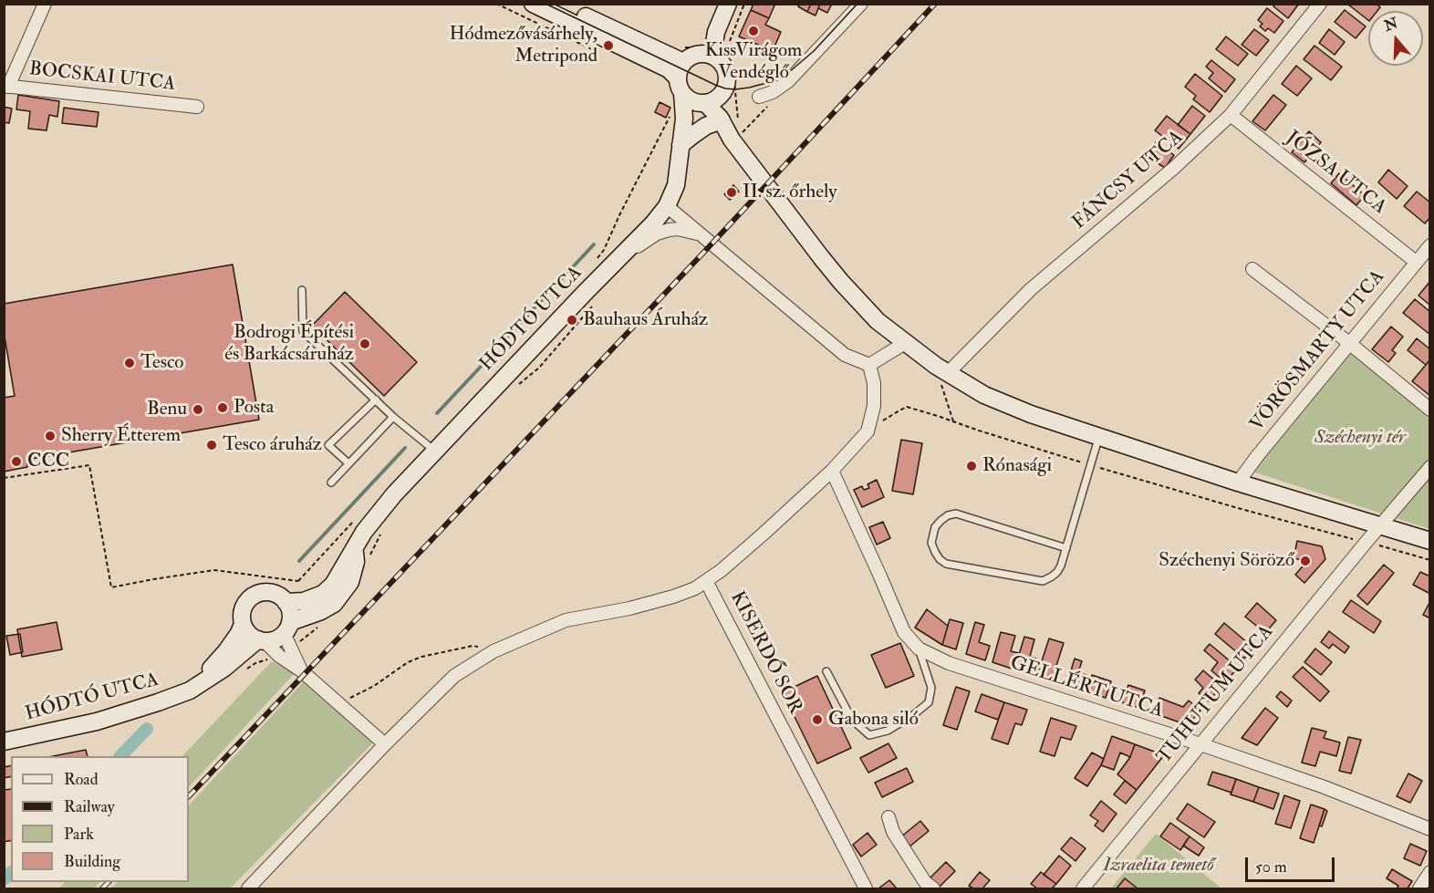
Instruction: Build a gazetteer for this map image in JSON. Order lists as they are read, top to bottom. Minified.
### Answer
{"streets":{"street":["BOCSKAI UTCA","JÓZSA UTCA","FÁNCSY UTCA","HÓDTÓ UTCA","VÖRÖSMARTY UTCA","KISERDŐ SOR","GELLÉRT UTCA","TUHUTUM UTCA"]},"crossings":[["JÓZSA UTCA","FÁNCSY UTCA"],["JÓZSA UTCA","VÖRÖSMARTY UTCA"],["GELLÉRT UTCA","TUHUTUM UTCA"]],"parks":["Széchenyi tér","Izraelita temető"],"places":["KissVirágom Vendéglő","Hódmezővásárhely, Metripond","II. sz. őrhely","Bauhaus Áruház","Bodrogi Építési és Barkácsáruház","Tesco","Posta","Benu","Sherry Étterem","Tesco áruház","CCC","Rónasági","Széchenyi Söröző","Gabona siló"],"legend":["Road","Railway","Park","Building"],"scale_bar":"50 m","north":"top"}
